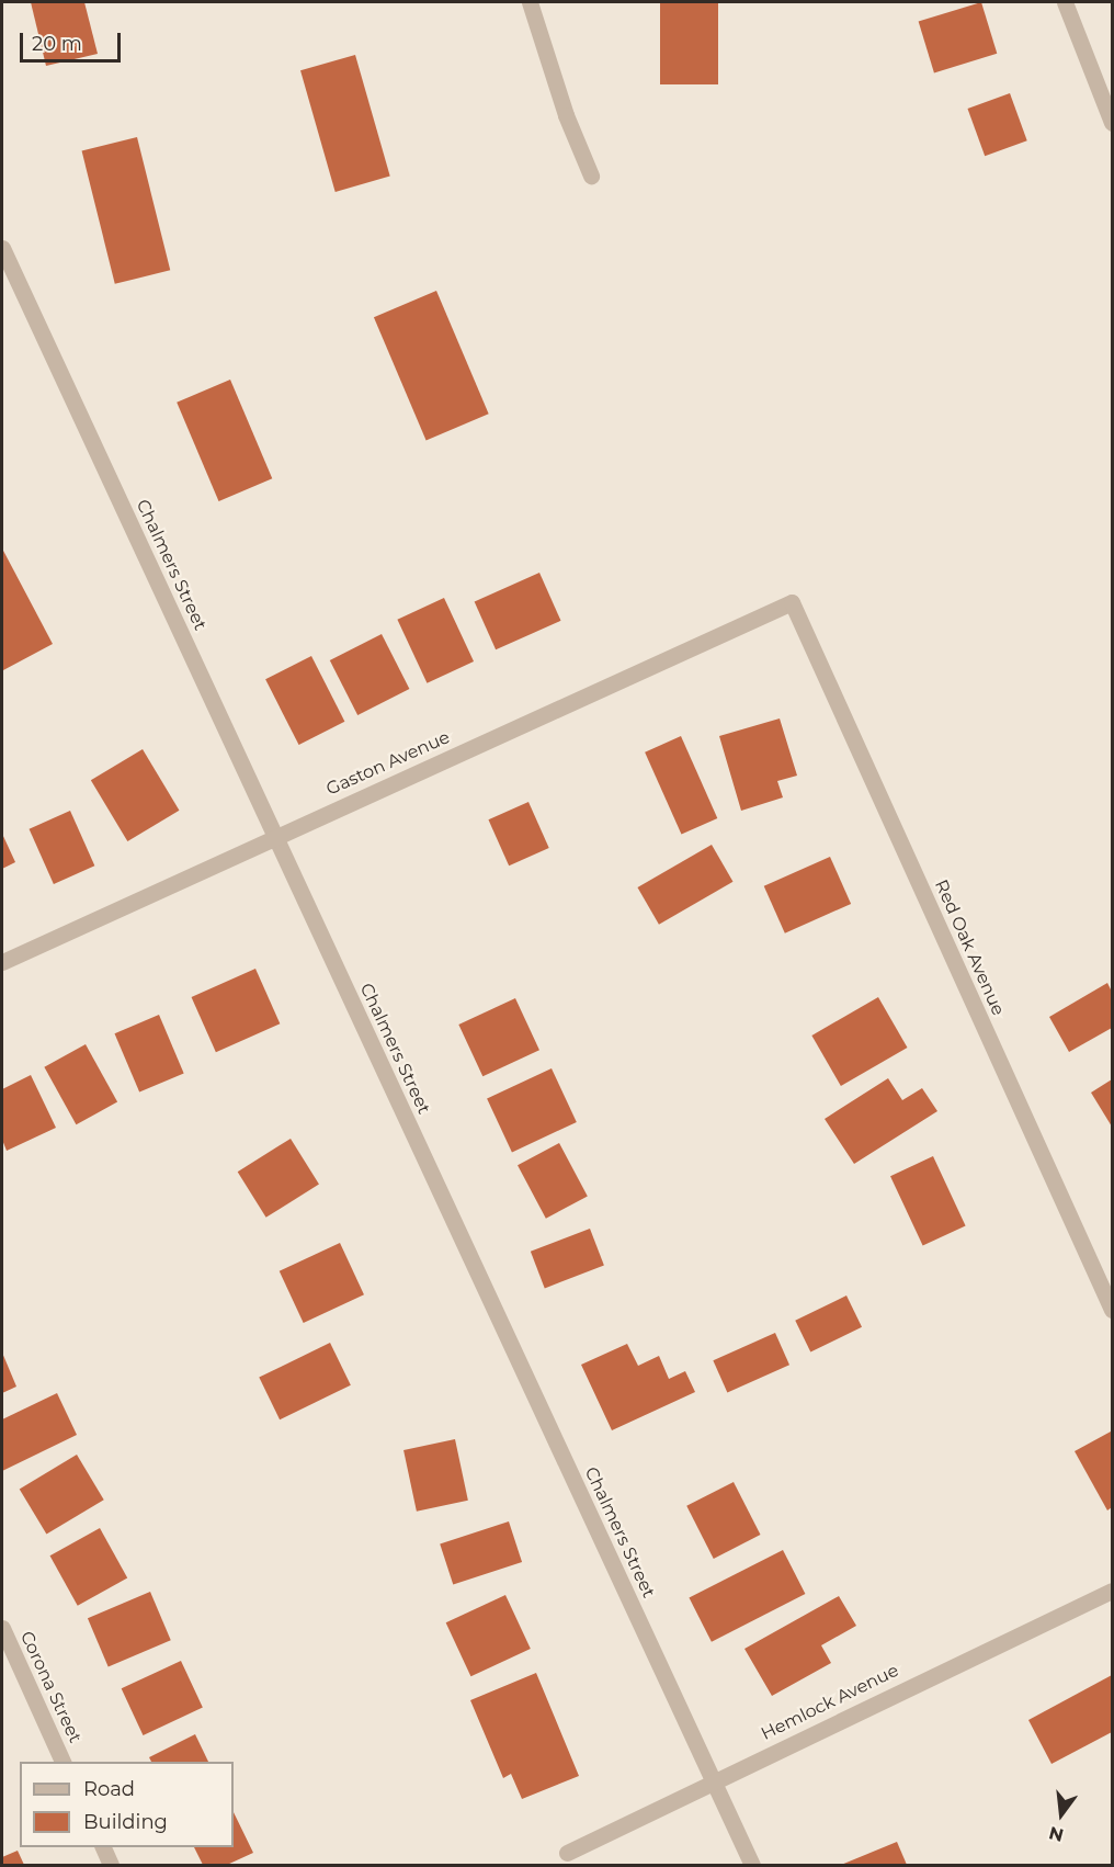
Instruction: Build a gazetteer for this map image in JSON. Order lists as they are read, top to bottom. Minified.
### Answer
{"streets":{"street":["Chalmers Street","Gaston Avenue","Red Oak Avenue","Corona Street","Hemlock Avenue"]},"crossings":[["Chalmers Street","Gaston Avenue"],["Chalmers Street","Hemlock Avenue"],["Gaston Avenue","Red Oak Avenue"]],"legend":["Road","Building"],"scale_bar":"20 m","north":"bottom"}
